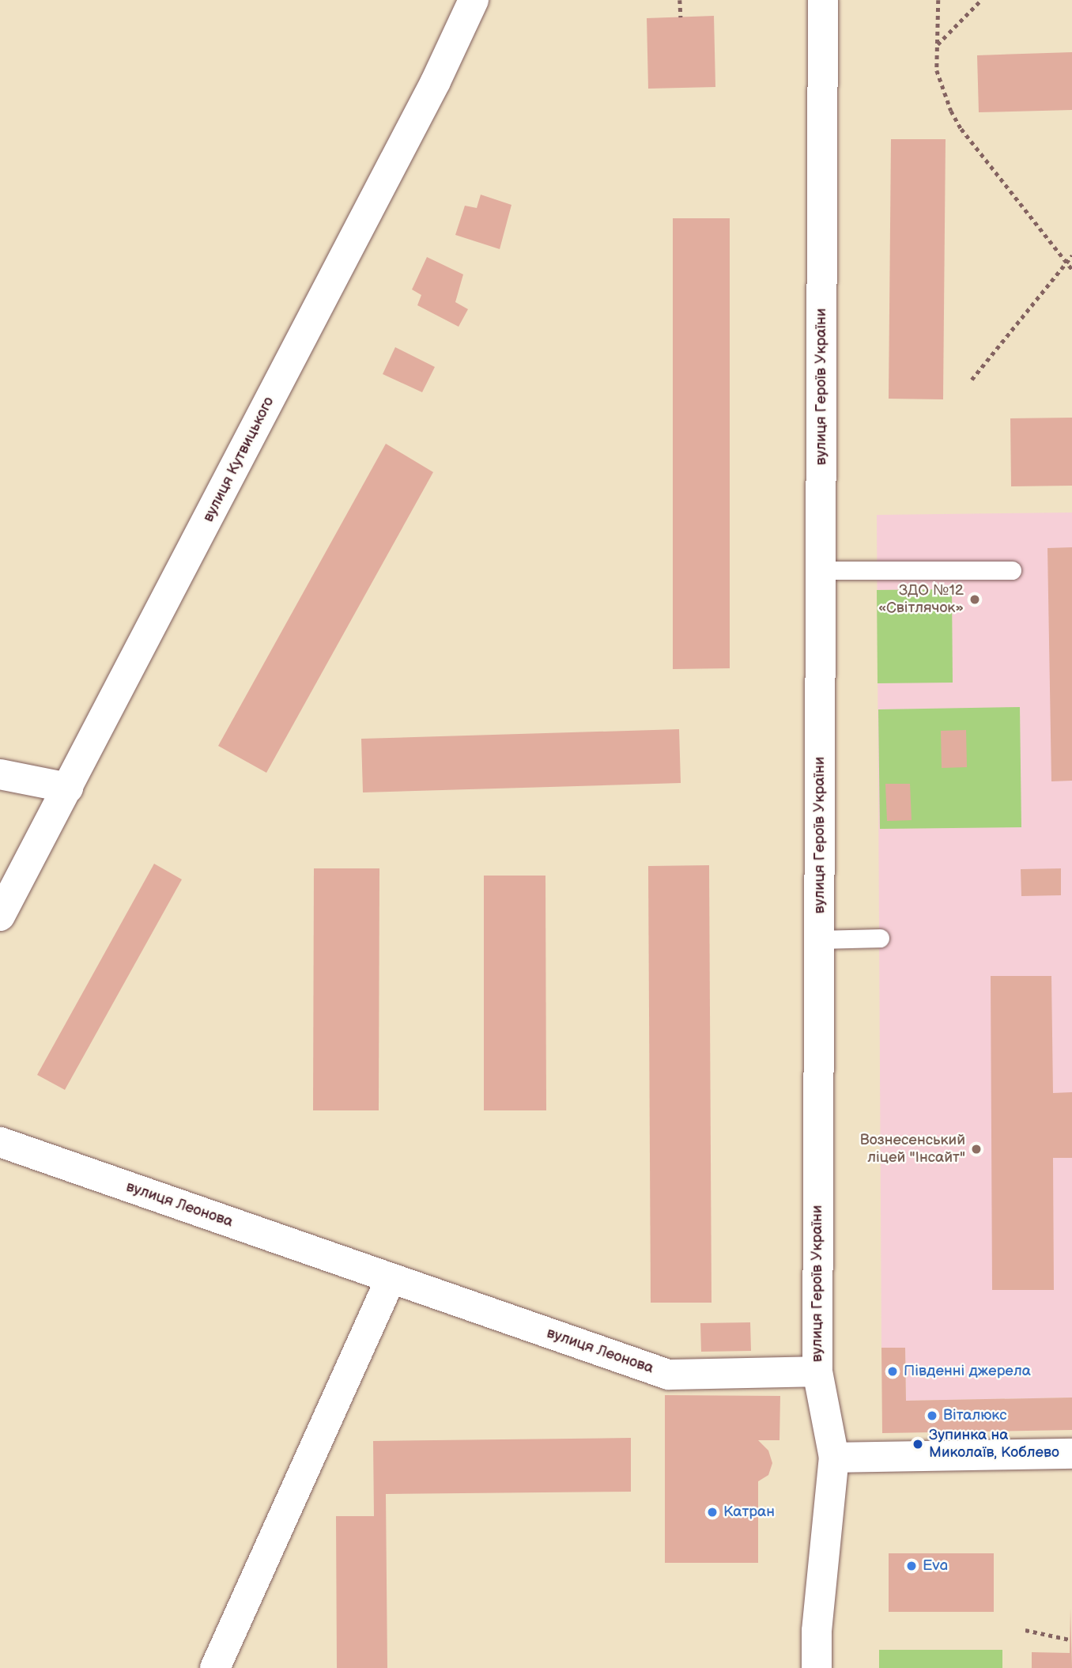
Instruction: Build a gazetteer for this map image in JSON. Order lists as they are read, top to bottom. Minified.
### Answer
{"streets":{"street":["вулиця Героїв України","вулиця Кутвицького","вулиця Леонова"]},"crossings":[["вулиця Героїв України","вулиця Леонова"]],"places":["ЗДО №12 «Світлячок»","Вознесенський ліцей \"Інсайт\"","Південні джерела","Віталюкс","Зупинка на Миколаїв, Коблево","Катран","Eva"]}
